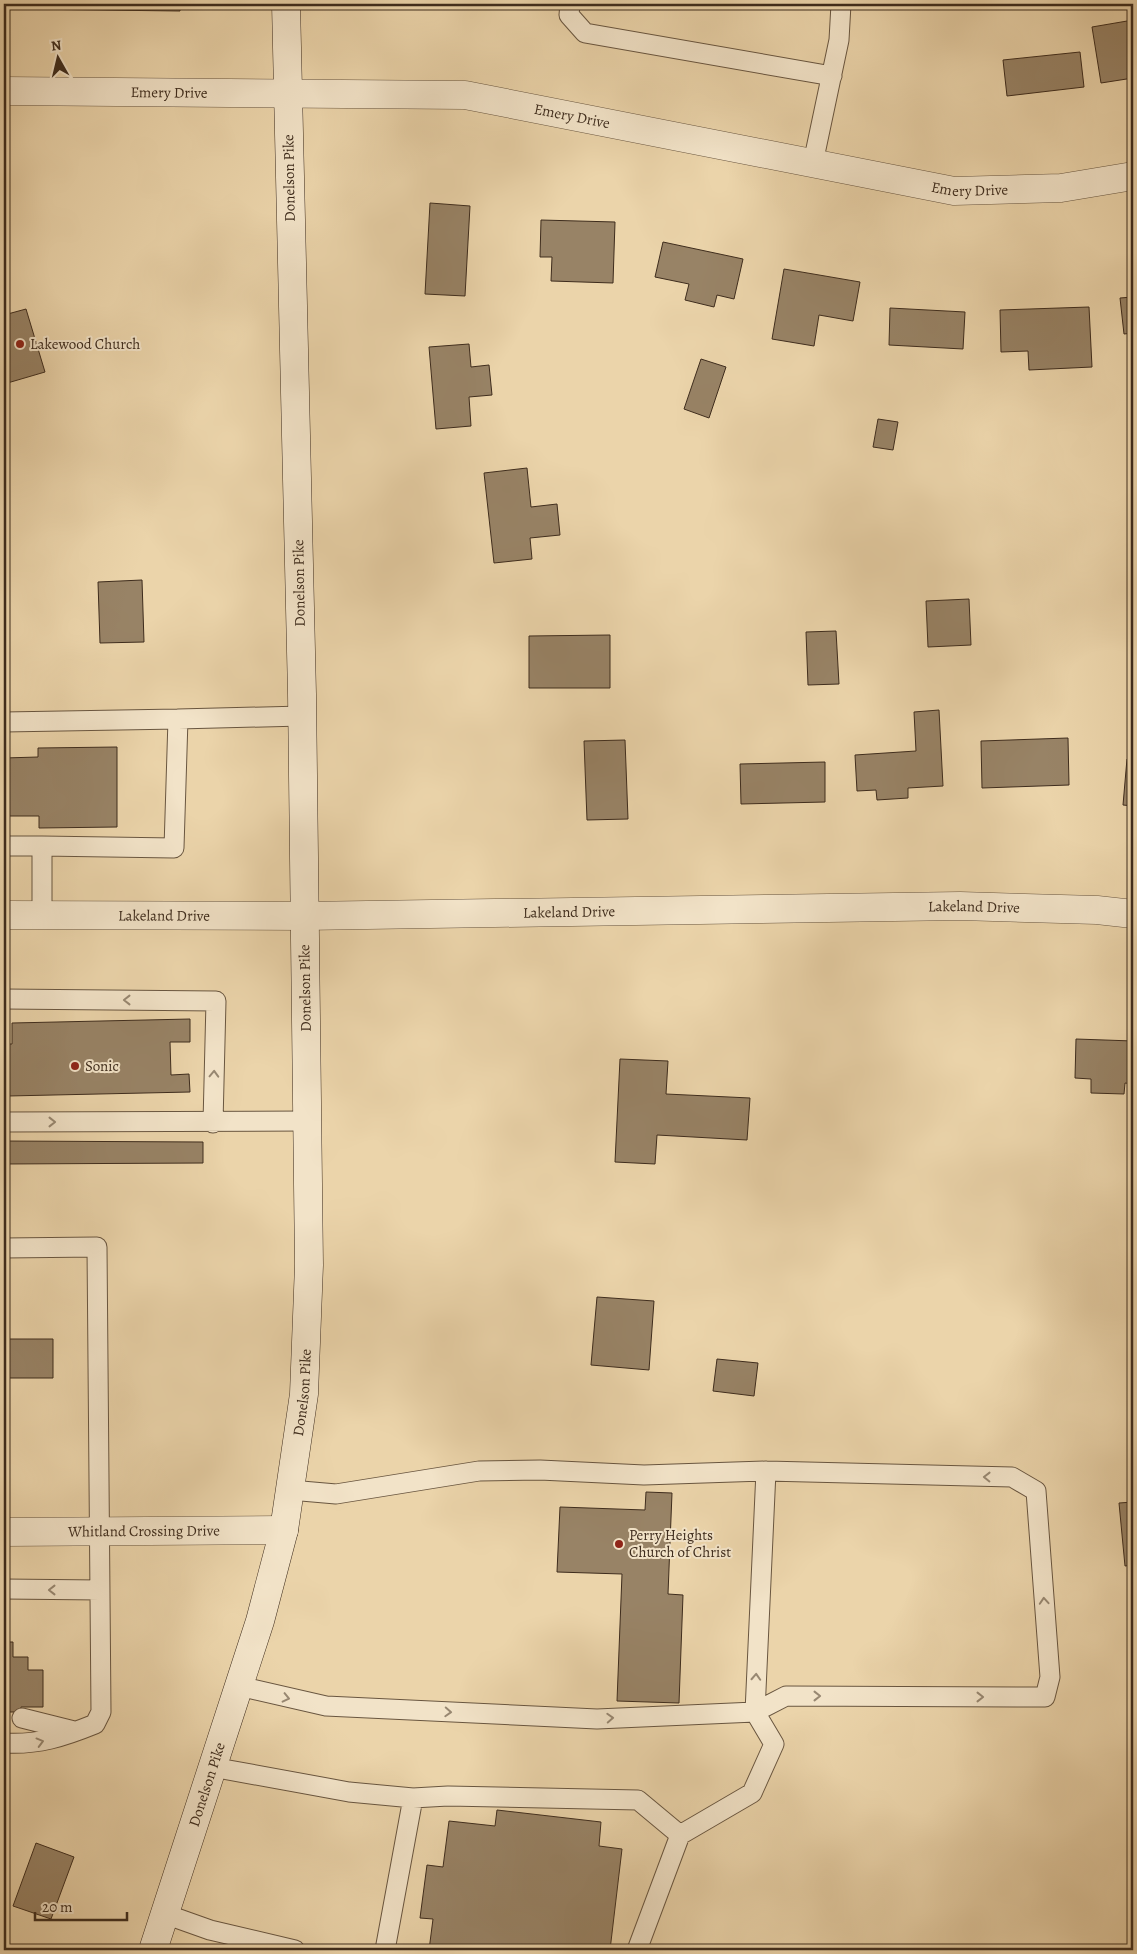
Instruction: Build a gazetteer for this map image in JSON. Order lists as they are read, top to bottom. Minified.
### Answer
{"streets":{"street":["Emery Drive","Donelson Pike","Lakeland Drive","Whitland Crossing Drive"]},"crossings":[["Emery Drive","Donelson Pike"],["Donelson Pike","Lakeland Drive"],["Donelson Pike","Whitland Crossing Drive"]],"places":["Lakewood Church","Sonic","Perry Heights Church of Christ"],"scale_bar":"20 m","north":"top"}
